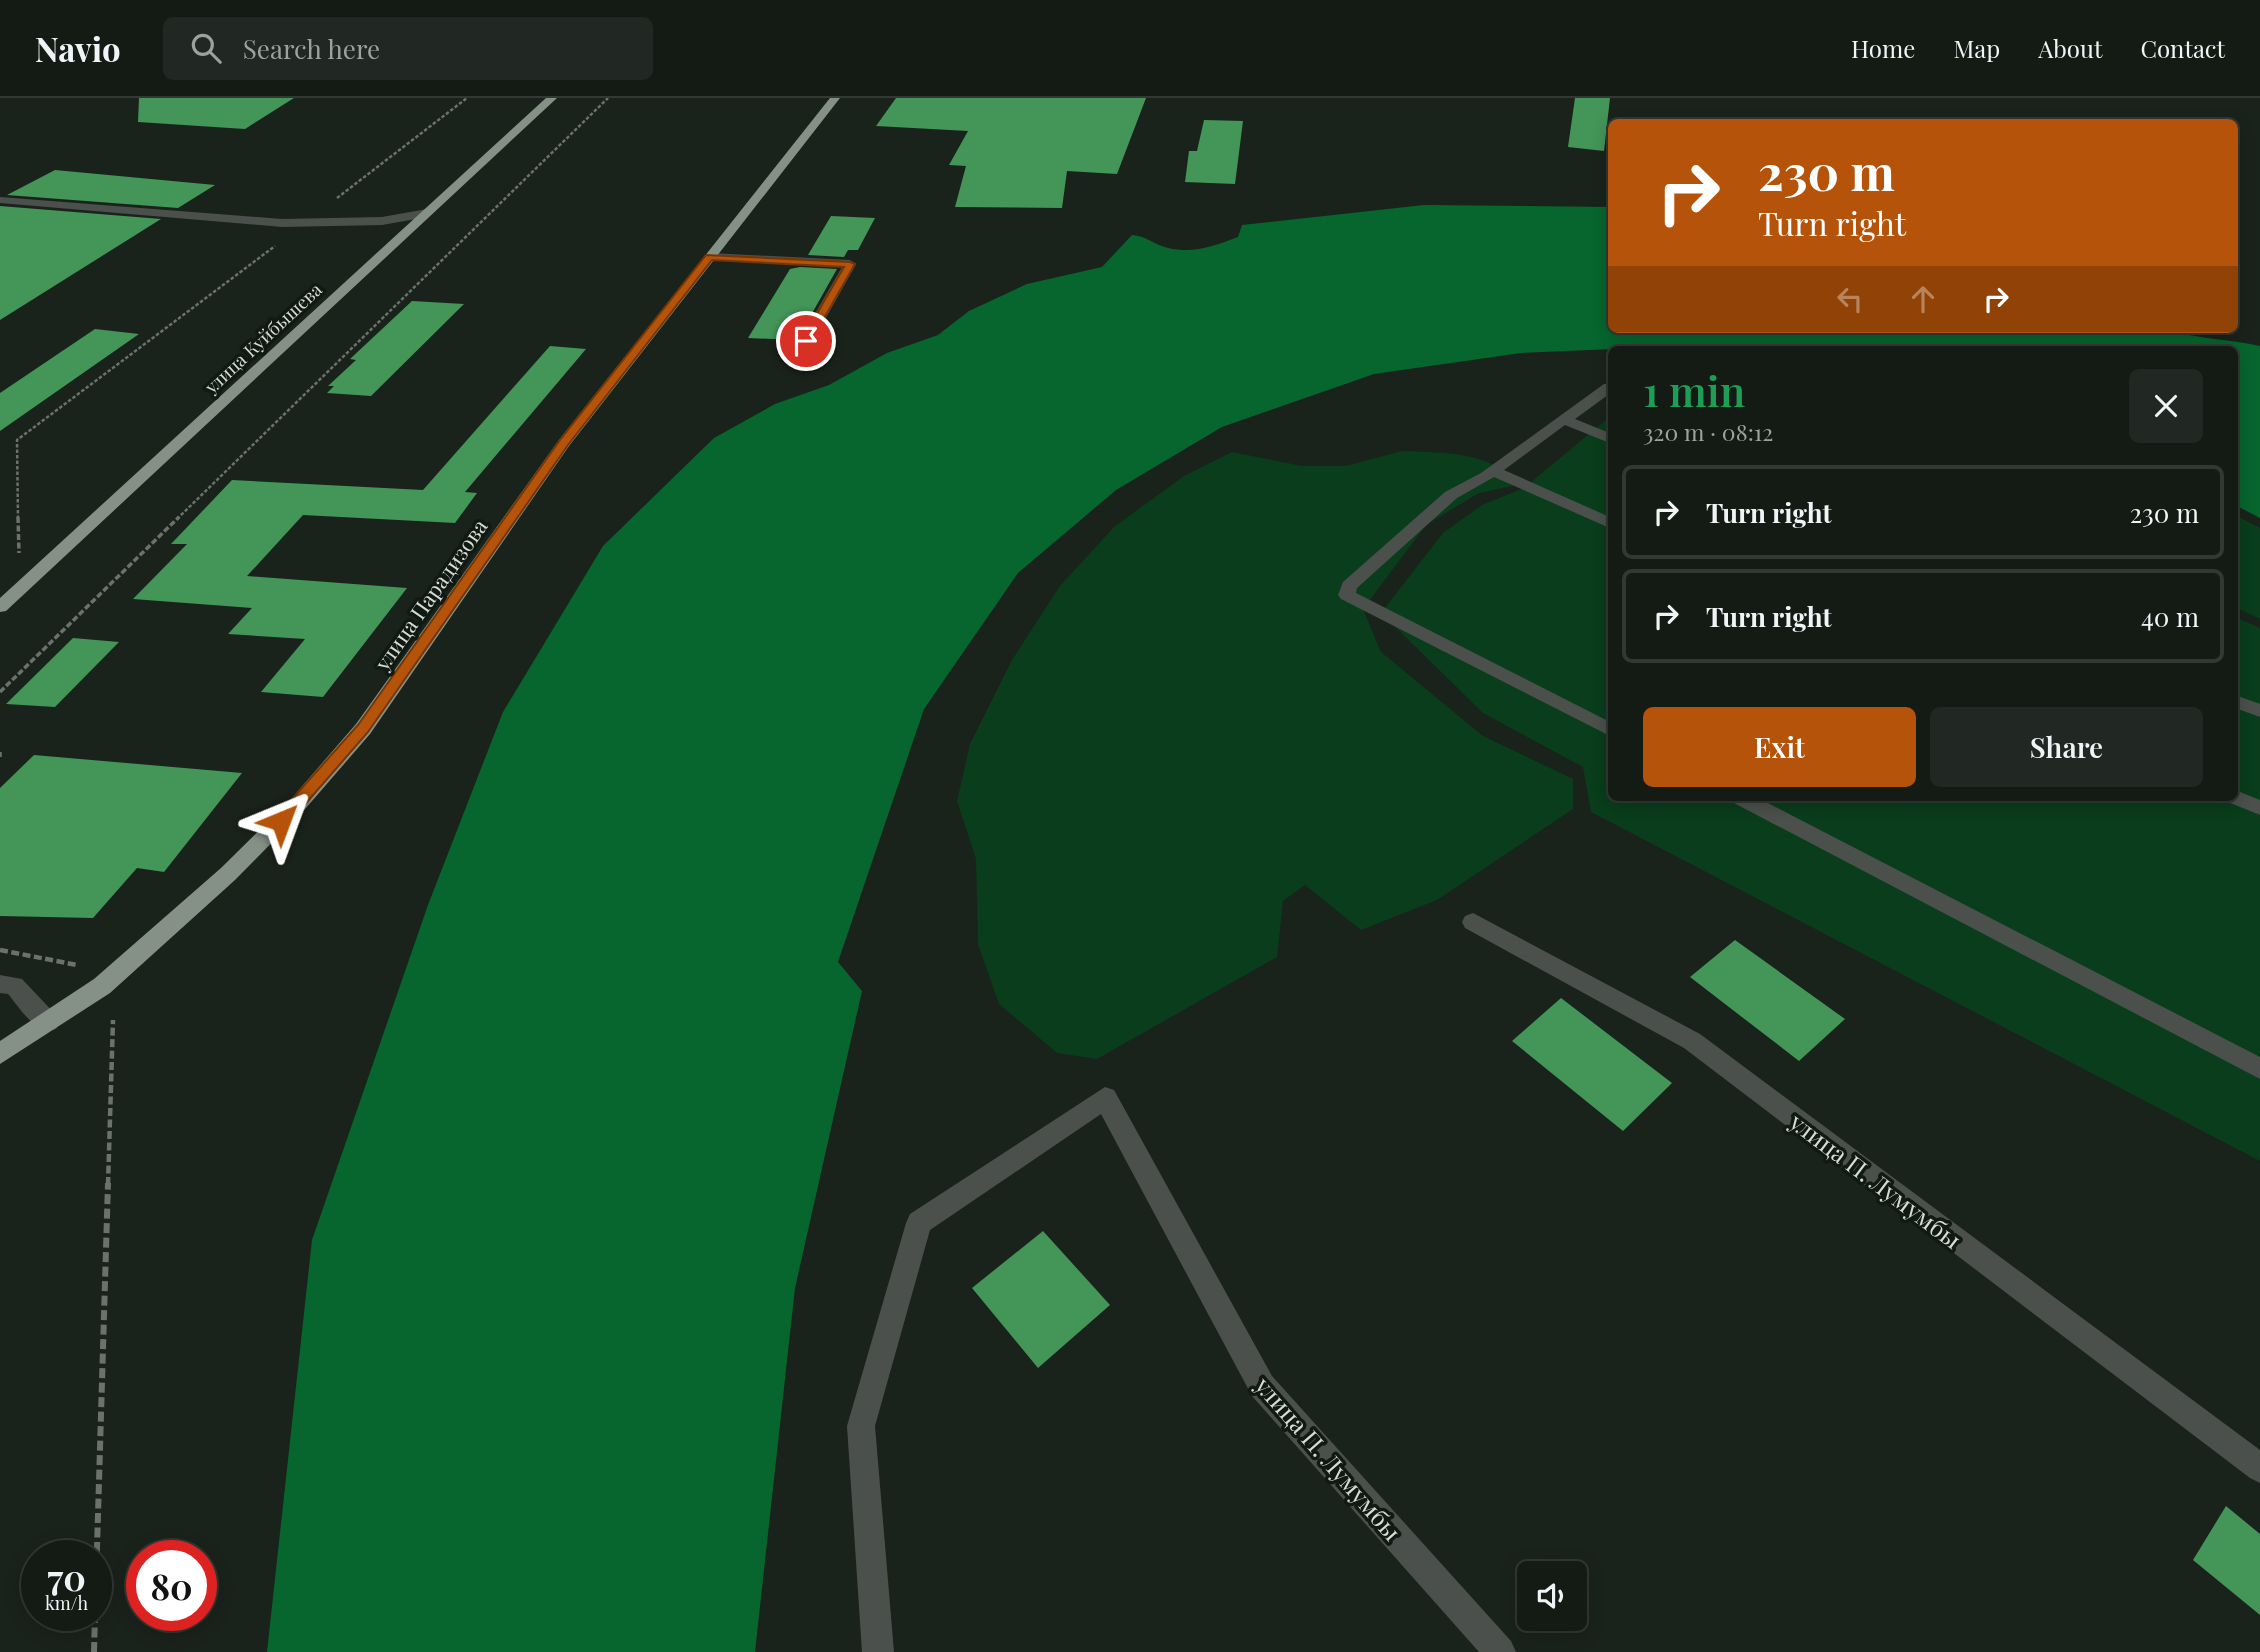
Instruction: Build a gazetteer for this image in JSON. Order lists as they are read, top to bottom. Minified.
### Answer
{"streets":{"highway":["улица Куйбышева","улица Парадизова"],"street":["улица П. Лумумбы"]},"page":{"header":"Navio","search":"Search here","nav":["Home","Map","About","Contact"],"turn":["230 m","Turn right"],"heading":["1 min","320 m · 08:12"],"list":[{"name":"Turn right","value":"230 m"},{"name":"Turn right","value":"40 m"}],"buttons":["Exit","Share"],"speed":"70 km/h","limit":"80"}}
